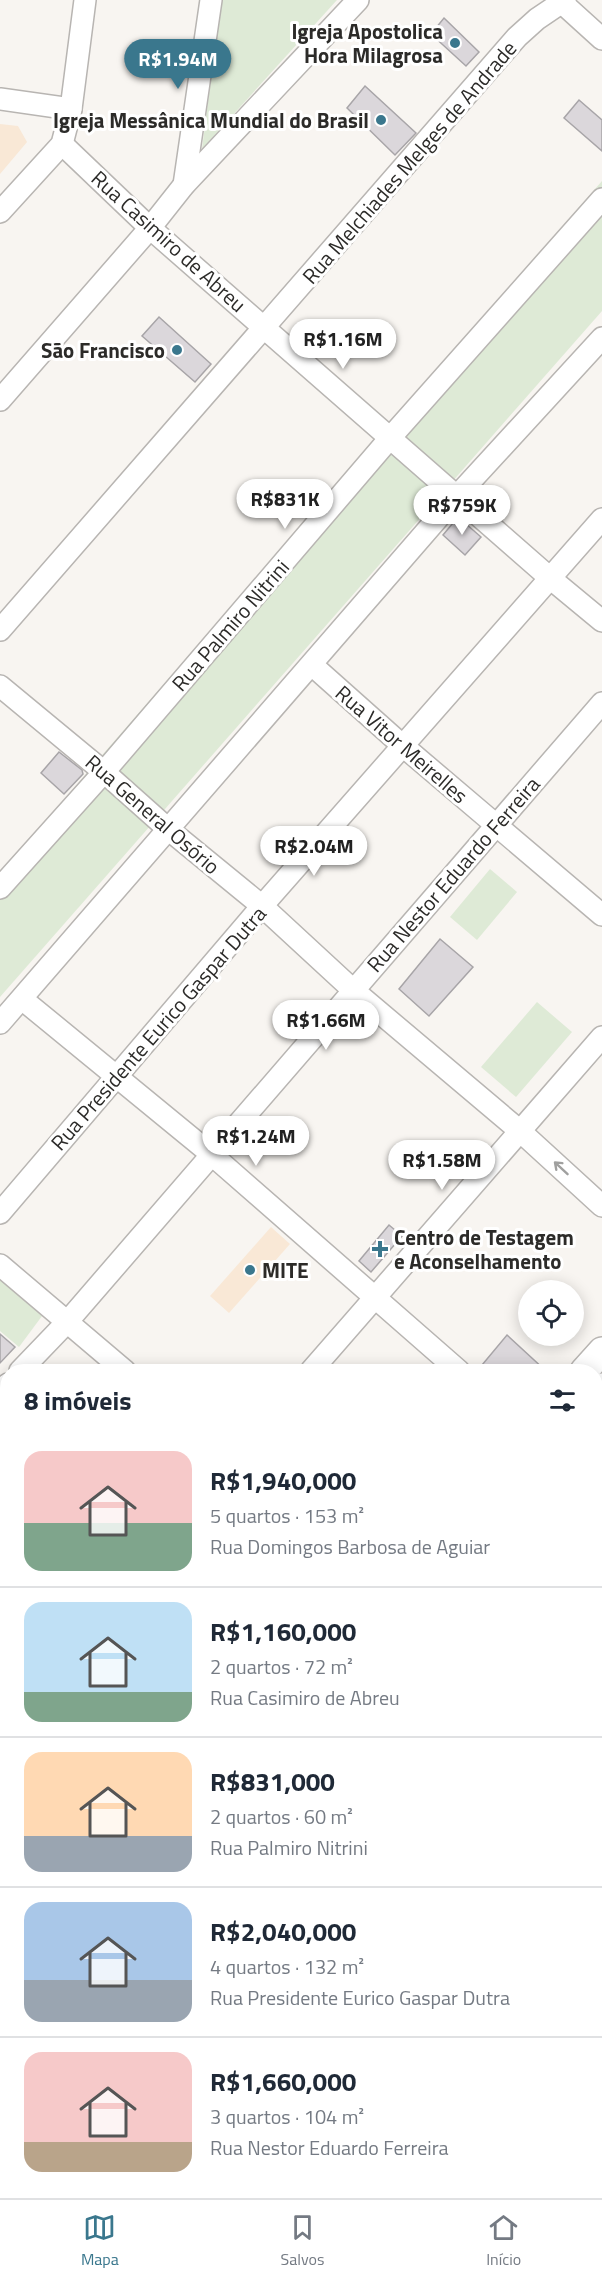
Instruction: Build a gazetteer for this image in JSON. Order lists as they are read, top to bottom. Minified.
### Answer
{"streets":{"street":["Rua Melchiades Melges de Andrade","Rua Casimiro de Abreu","Rua Palmiro Nitrini","Rua Vitor Meirelles","Rua General Osório","Rua Nestor Eduardo Ferreira","Rua Presidente Eurico Gaspar Dutra"]},"crossings":[["Rua Melchiades Melges de Andrade","Rua Casimiro de Abreu"],["Rua Casimiro de Abreu","Rua Palmiro Nitrini"],["Rua Casimiro de Abreu","Rua Presidente Eurico Gaspar Dutra"],["Rua Palmiro Nitrini","Rua General Osório"],["Rua Vitor Meirelles","Rua Nestor Eduardo Ferreira"],["Rua Vitor Meirelles","Rua Presidente Eurico Gaspar Dutra"],["Rua General Osório","Rua Nestor Eduardo Ferreira"],["Rua General Osório","Rua Presidente Eurico Gaspar Dutra"]],"places":{"other":["Igreja Apostolica Hora Milagrosa","Igreja Messânica Mundial do Brasil","São Francisco","MITE"],"health":["Centro de Testagem e Aconselhamento"]},"page":{"price":["R$1.94M","R$1.16M","R$831K","R$759K","R$2.04M","R$1.66M","R$1.24M","R$1.58M"],"heading":"8 imóveis","list":[{"name":"R$1,940,000","note":"5 quartos · 153 m² · Rua Domingos Barbosa de Aguiar"},{"name":"R$1,160,000","note":"2 quartos · 72 m² · Rua Casimiro de Abreu"},{"name":"R$831,000","note":"2 quartos · 60 m² · Rua Palmiro Nitrini"},{"name":"R$2,040,000","note":"4 quartos · 132 m² · Rua Presidente Eurico Gaspar Dutra"},{"name":"R$1,660,000","note":"3 quartos · 104 m² · Rua Nestor Eduardo Ferreira"}],"tabs":["Mapa","Salvos","Início"]}}
